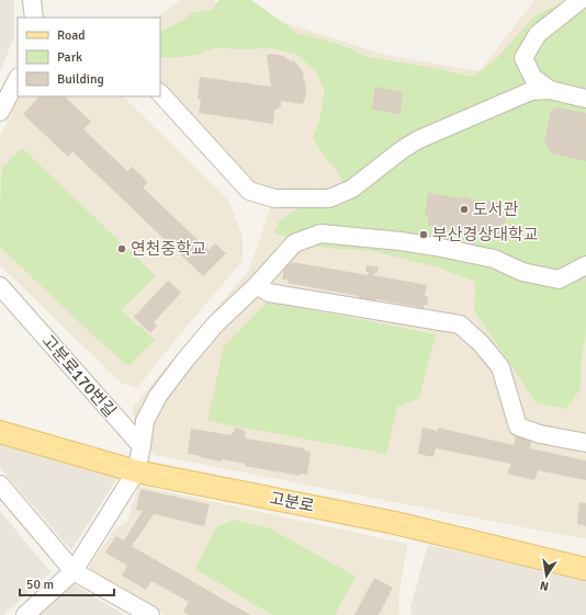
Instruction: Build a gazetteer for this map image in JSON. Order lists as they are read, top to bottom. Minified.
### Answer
{"streets":{"main road":["고분로"],"street":["고분로170번길"]},"places":["도서관","부산경상대학교","연천중학교"],"legend":["Road","Park","Building"],"scale_bar":"50 m","north":"bottom"}
